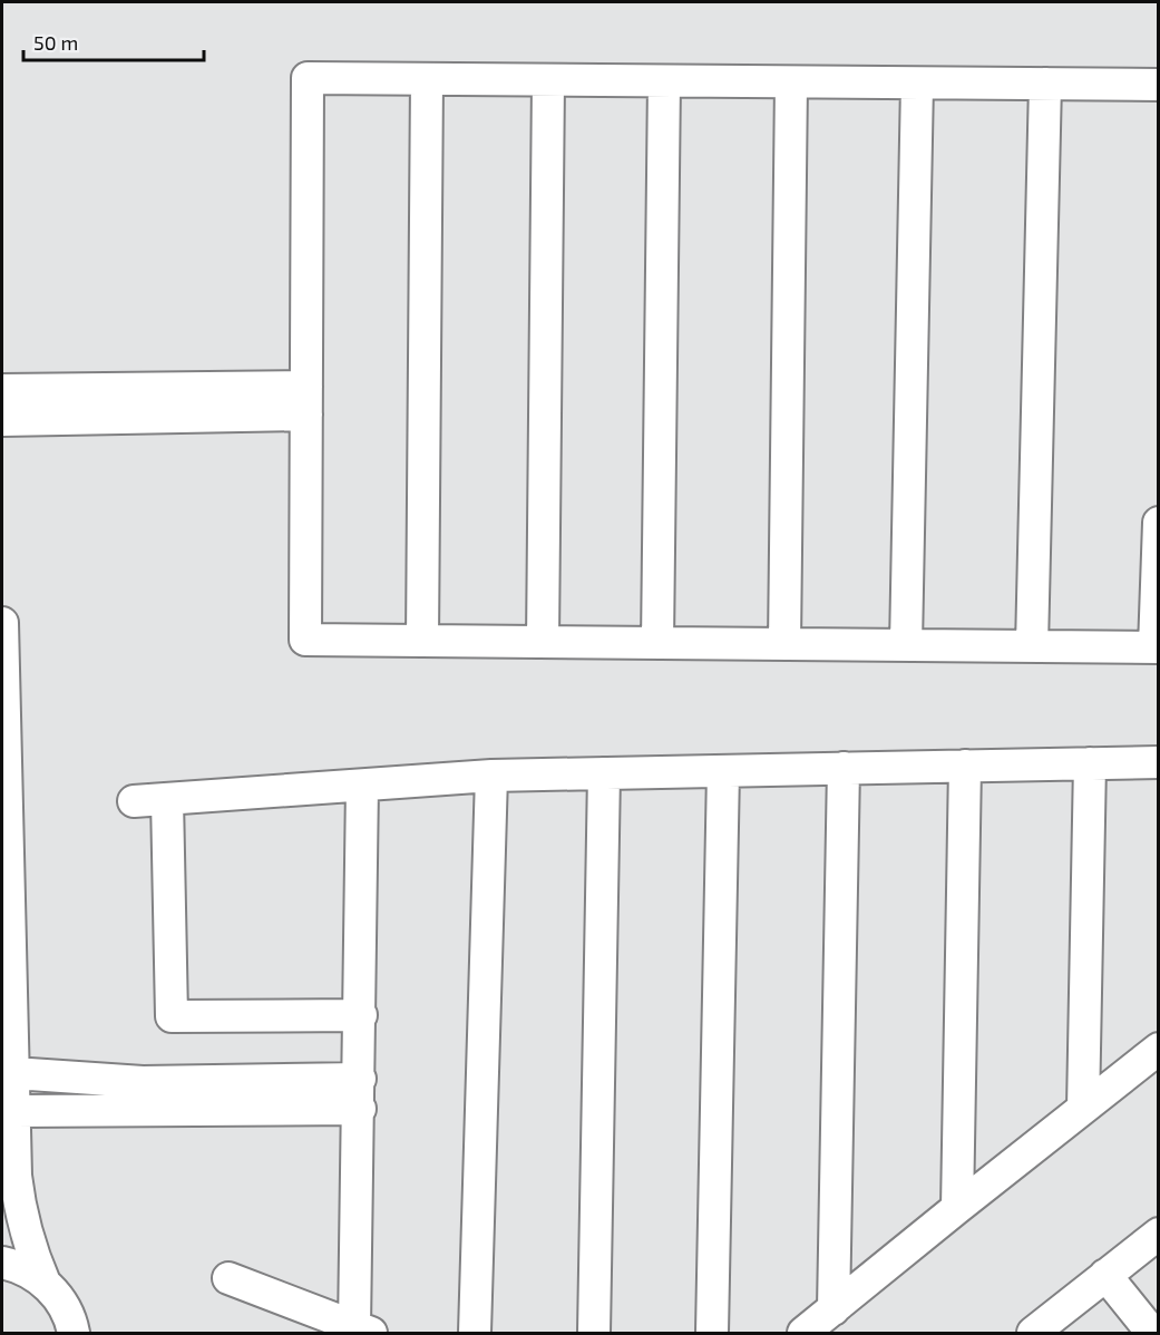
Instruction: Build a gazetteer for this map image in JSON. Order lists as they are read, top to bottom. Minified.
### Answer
{"scale_bar":"50 m"}
